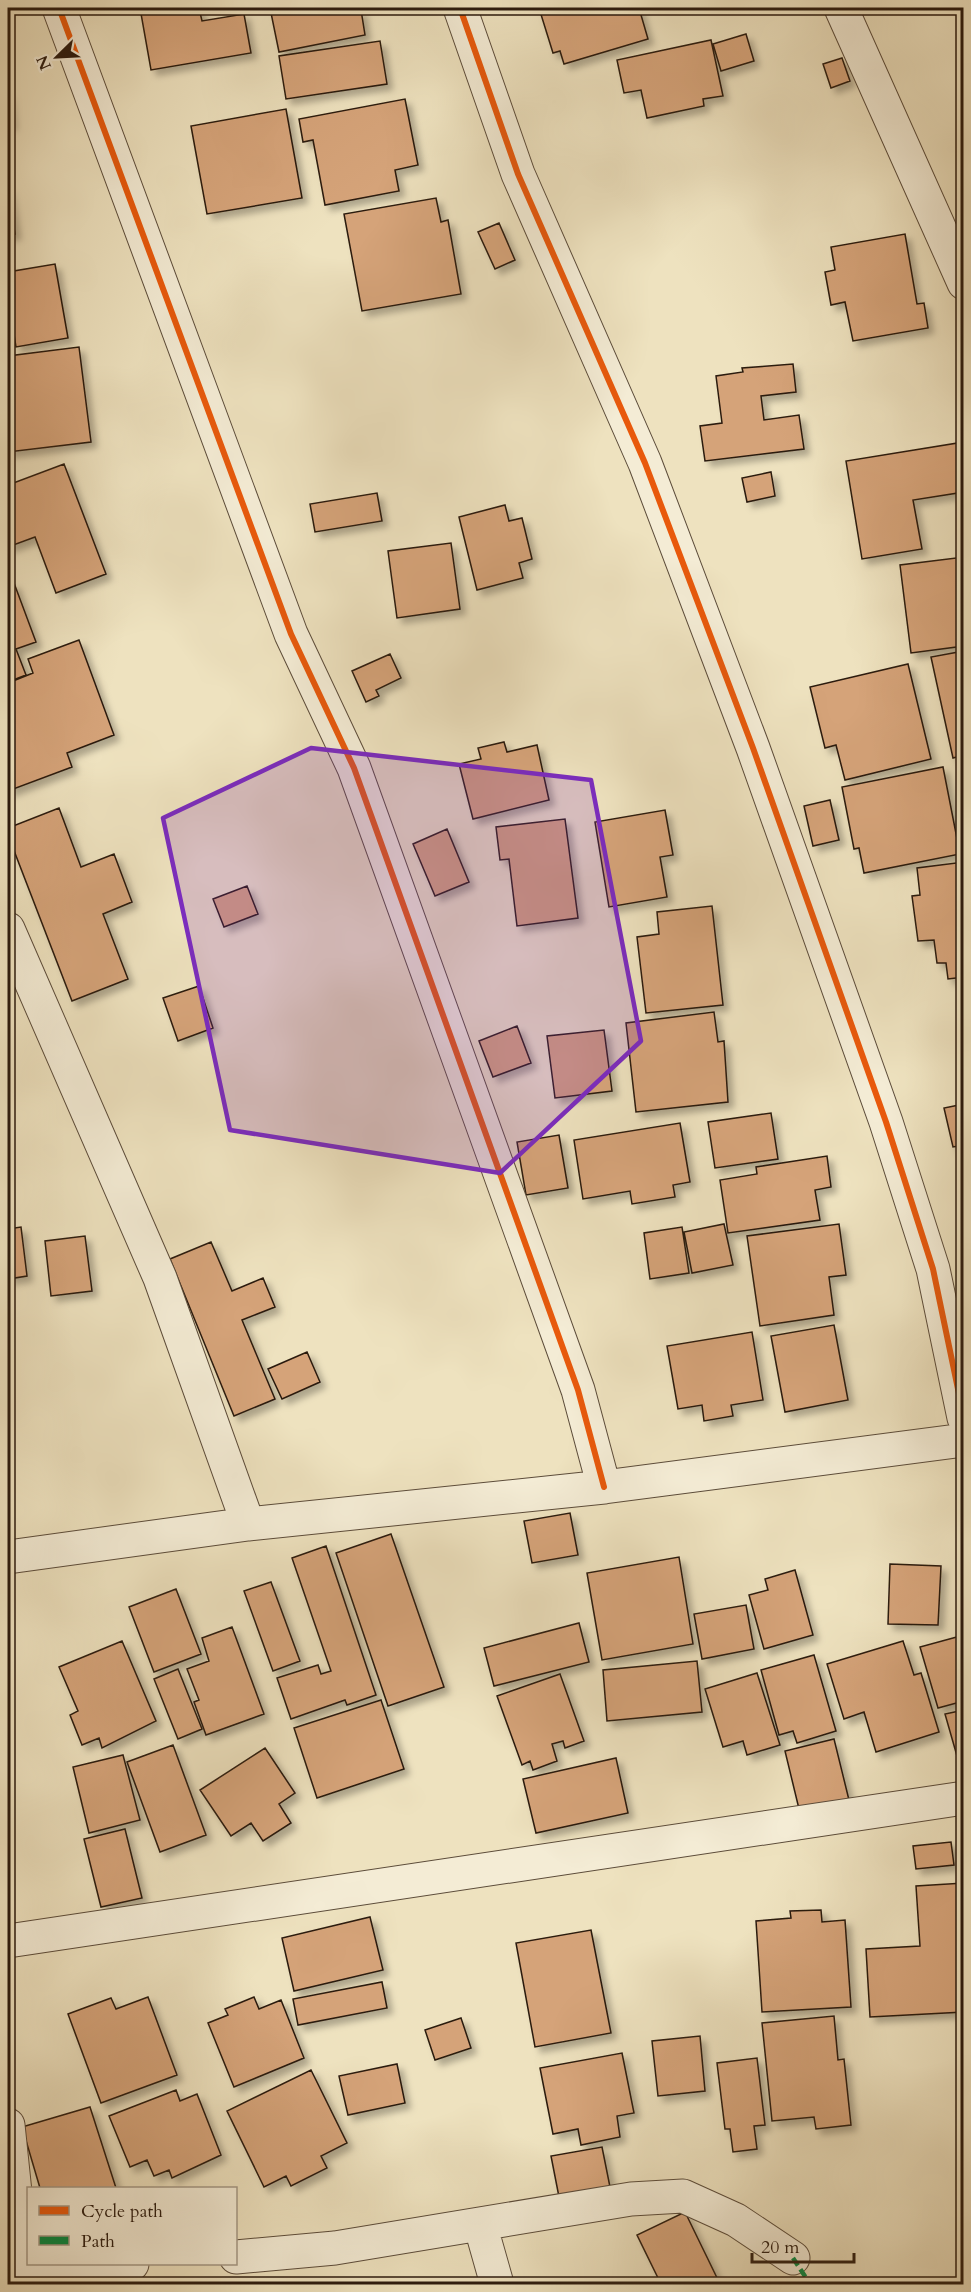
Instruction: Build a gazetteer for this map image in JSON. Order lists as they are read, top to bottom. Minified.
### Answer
{"legend":["Cycle path","Path"],"scale_bar":"20 m","north":"bottom left"}
